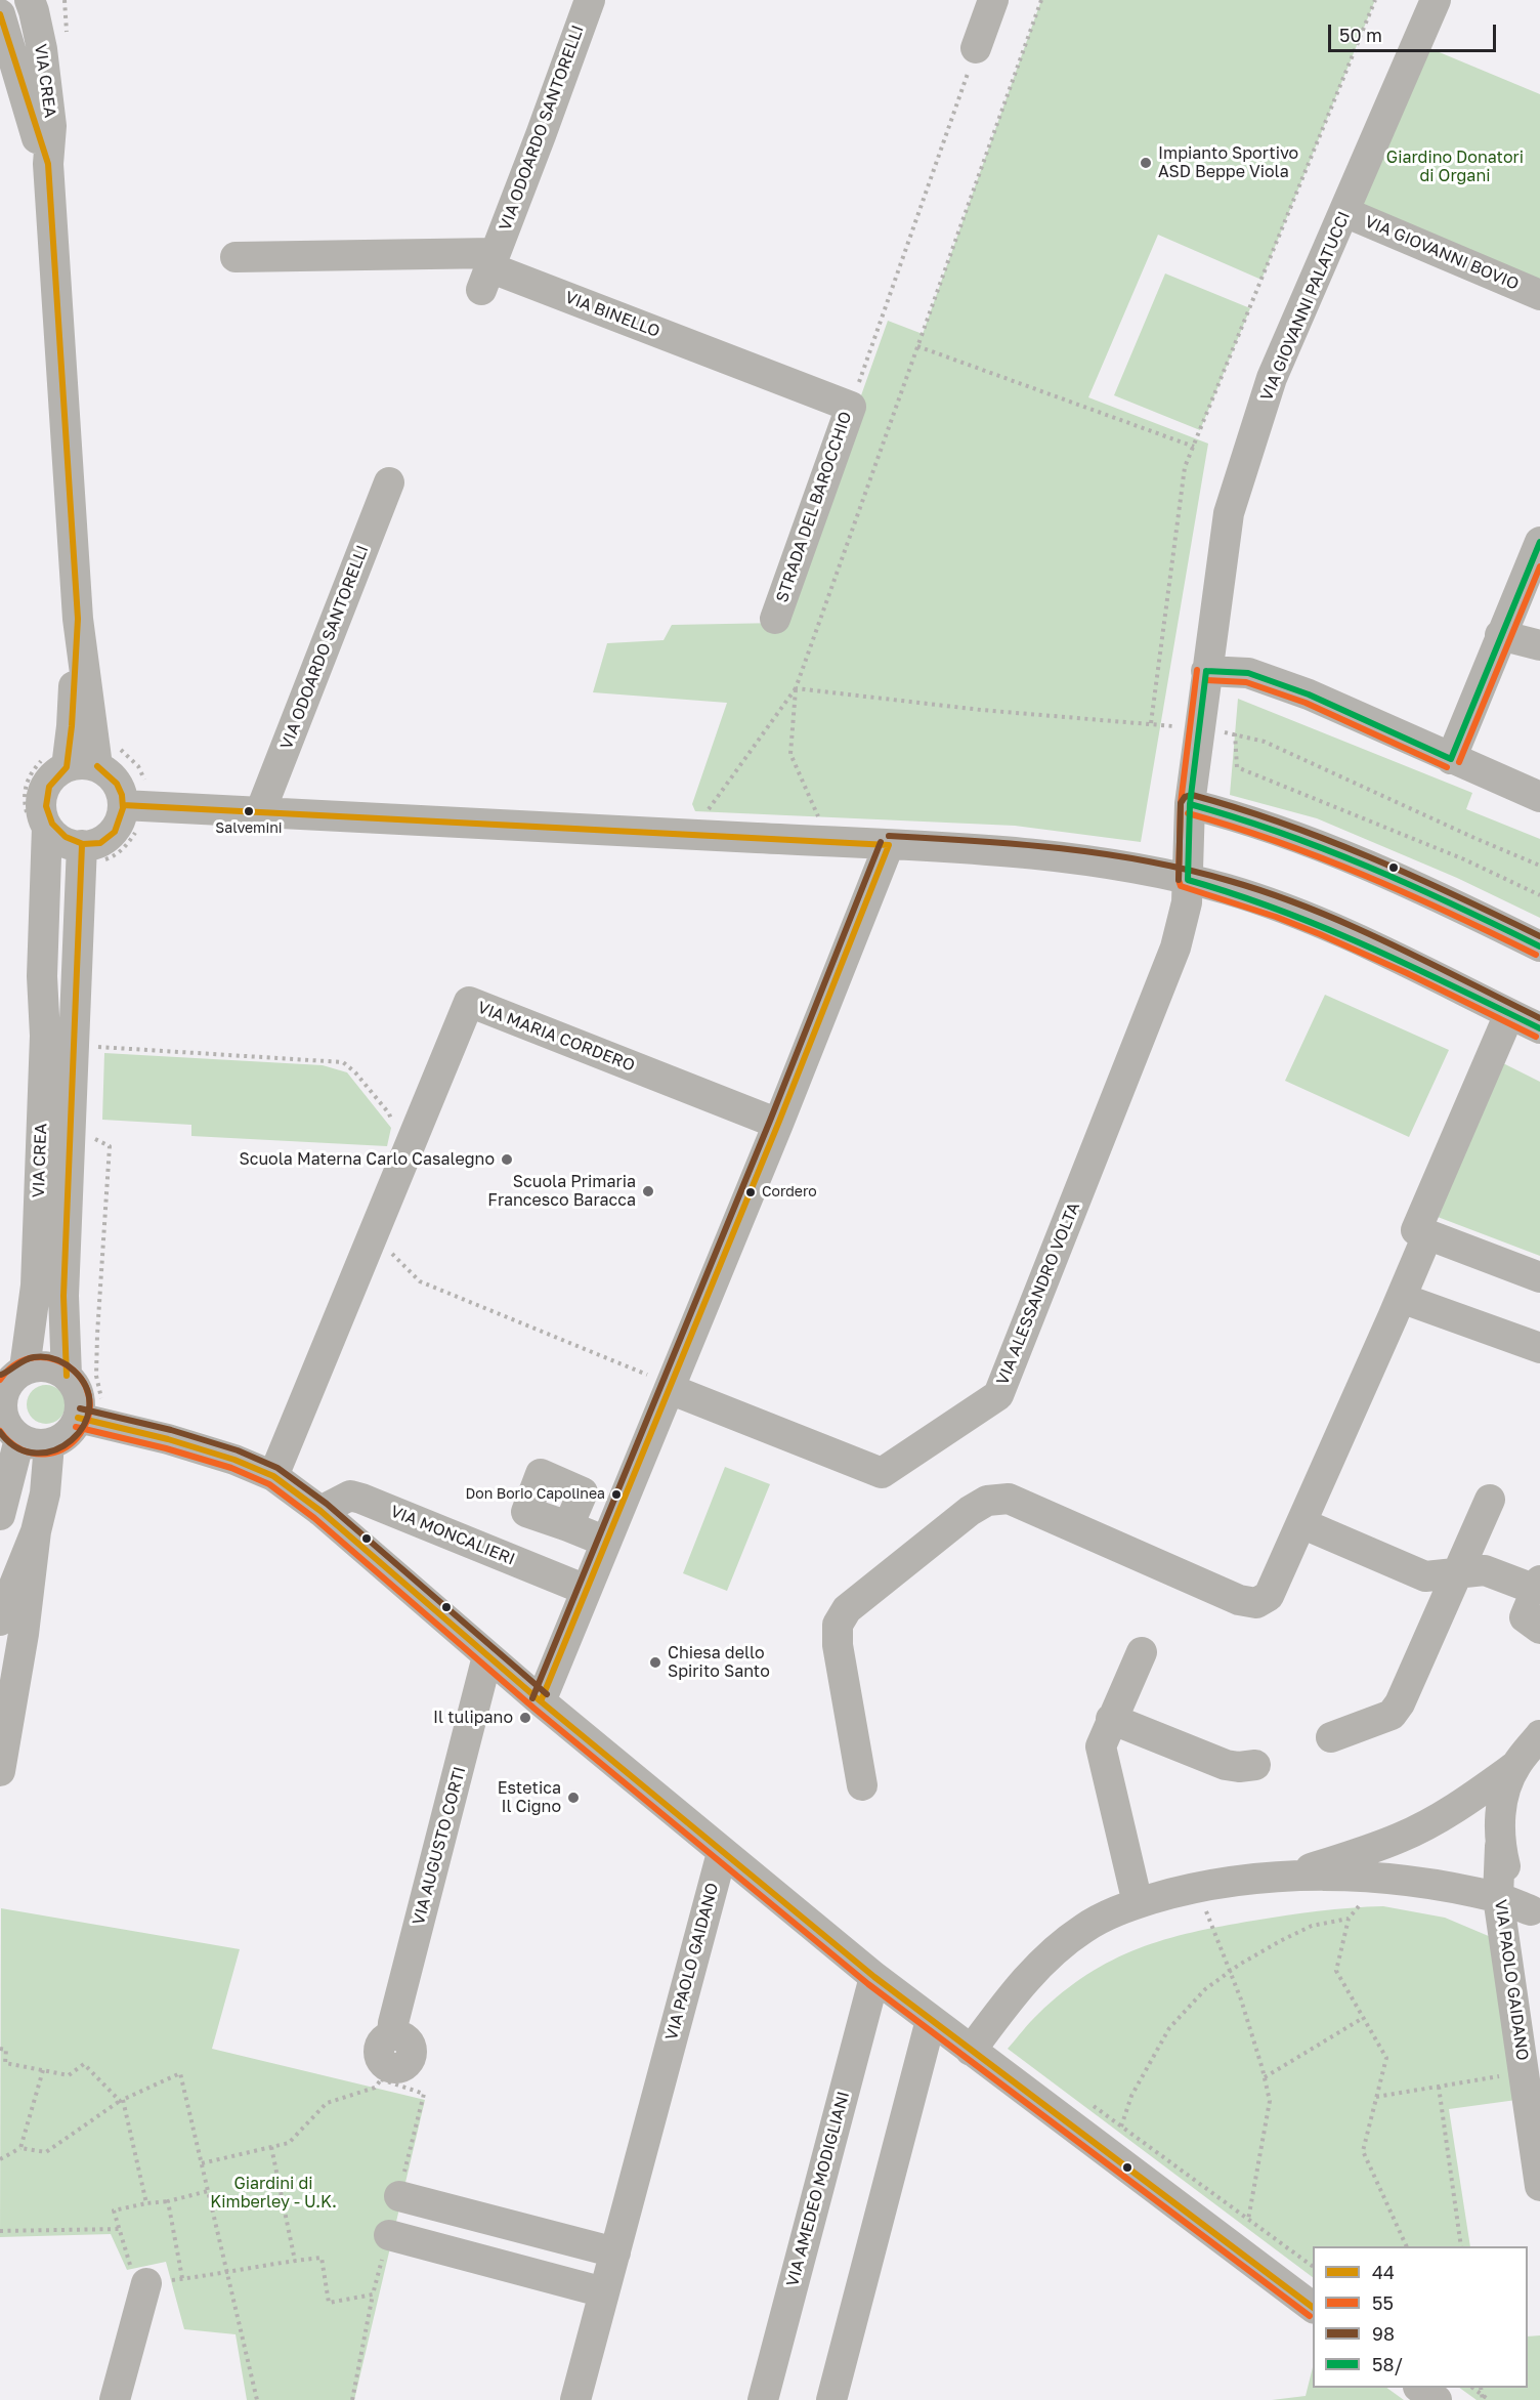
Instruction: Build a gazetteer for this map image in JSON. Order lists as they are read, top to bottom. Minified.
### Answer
{"streets":{"street":["VIA CREA","VIA ODOARDO SANTORELLI","VIA GIOVANNI BOVIO","VIA GIOVANNI PALATUCCI","VIA BINELLO","STRADA DEL BAROCCHIO","VIA MARIA CORDERO","VIA ALESSANDRO VOLTA","VIA MONCALIERI","VIA AUGUSTO CORTI","VIA PAOLO GAIDANO","VIA AMEDEO MODIGLIANI"]},"crossings":[["VIA ODOARDO SANTORELLI","VIA BINELLO"],["VIA GIOVANNI BOVIO","VIA GIOVANNI PALATUCCI"],["VIA GIOVANNI PALATUCCI","VIA ALESSANDRO VOLTA"],["VIA BINELLO","STRADA DEL BAROCCHIO"],["VIA PAOLO GAIDANO","VIA AMEDEO MODIGLIANI"]],"parks":["Giardino Donatori di Organi","Giardini di Kimberley - U.K."],"places":["Impianto Sportivo ASD Beppe Viola","Salvemini","Scuola Materna Carlo Casalegno","Scuola Primaria Francesco Baracca","Cordero","Don Borio Capolinea","Chiesa dello Spirito Santo","Il tulipano","Estetica Il Cigno"],"lines":["transit line 44","transit line 58/","transit line 55","transit line 98"],"legend":["44","55","98","58/"],"scale_bar":"50 m"}
